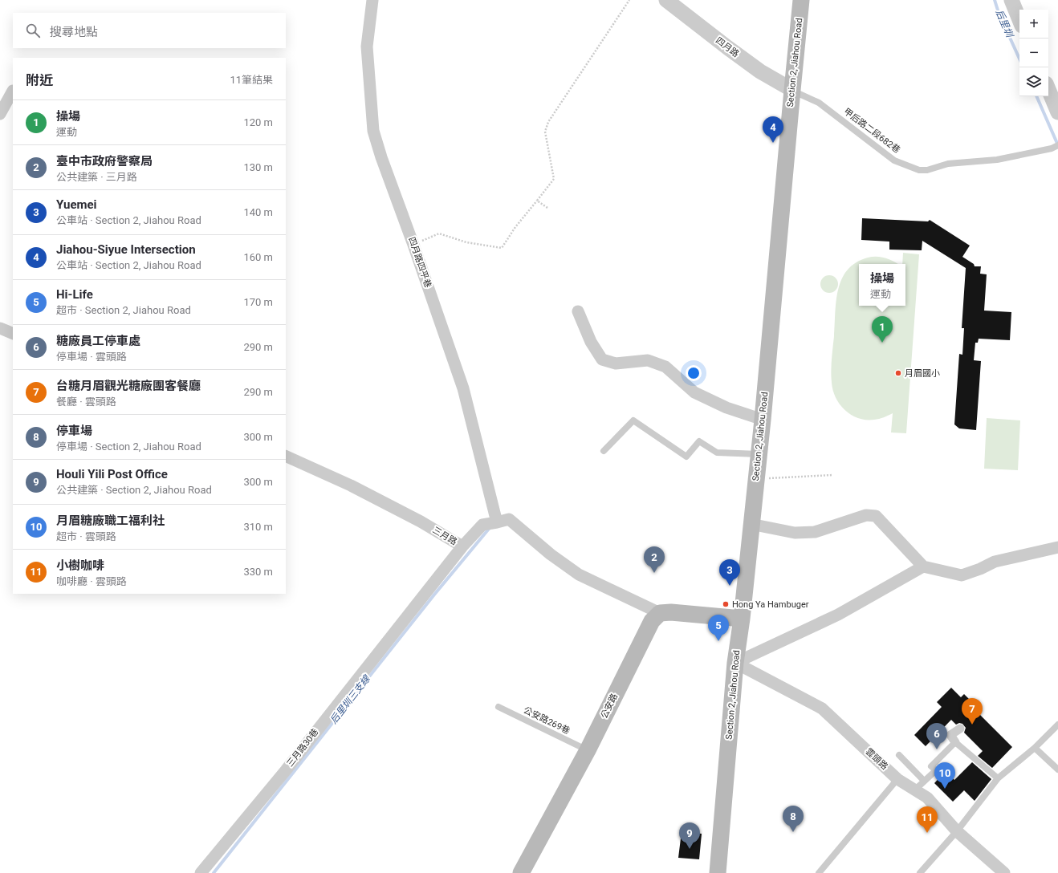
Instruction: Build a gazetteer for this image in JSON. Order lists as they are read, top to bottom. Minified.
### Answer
{"streets":{"main road":["Section 2, Jiahou Road","公安路"],"street":["四月路","四月路四平巷","三月路","三月路30巷","雲頭路"],"lane":["甲后路二段682巷","公安路269巷"]},"crossings":[["四月路","Section 2, Jiahou Road"],["四月路","甲后路二段682巷"],["Section 2, Jiahou Road","甲后路二段682巷"],["Section 2, Jiahou Road","雲頭路"],["四月路四平巷","三月路"],["三月路","公安路"],["三月路","三月路30巷"],["公安路","公安路269巷"]],"water":["后里圳","后里圳三支線"],"places":["月眉國小","Hong Ya Hambuger"],"page":{"map_buttons":["+","−"],"search":"搜尋地點","heading":["附近","11筆結果"],"list":[{"mark":"1","name":"操場","note":"運動","value":"120 m"},{"mark":"2","name":"臺中市政府警察局","note":"公共建築 · 三月路","value":"130 m"},{"mark":"3","name":"Yuemei","note":"公車站 · Section 2, Jiahou Road","value":"140 m"},{"mark":"4","name":"Jiahou-Siyue Intersection","note":"公車站 · Section 2, Jiahou Road","value":"160 m"},{"mark":"5","name":"Hi-Life","note":"超市 · Section 2, Jiahou Road","value":"170 m"},{"mark":"6","name":"糖廠員工停車處","note":"停車場 · 雲頭路","value":"290 m"},{"mark":"7","name":"台糖月眉觀光糖廠團客餐廳","note":"餐廳 · 雲頭路","value":"290 m"},{"mark":"8","name":"停車場","note":"停車場 · Section 2, Jiahou Road","value":"300 m"},{"mark":"9","name":"Houli Yili Post Office","note":"公共建築 · Section 2, Jiahou Road","value":"300 m"},{"mark":"10","name":"月眉糖廠職工福利社","note":"超市 · 雲頭路","value":"310 m"},{"mark":"11","name":"小樹咖啡","note":"咖啡廳 · 雲頭路","value":"330 m"}],"pins":["4","1","2","3","5","7","6","10","8","11","9"],"popup":["操場","運動"]}}
